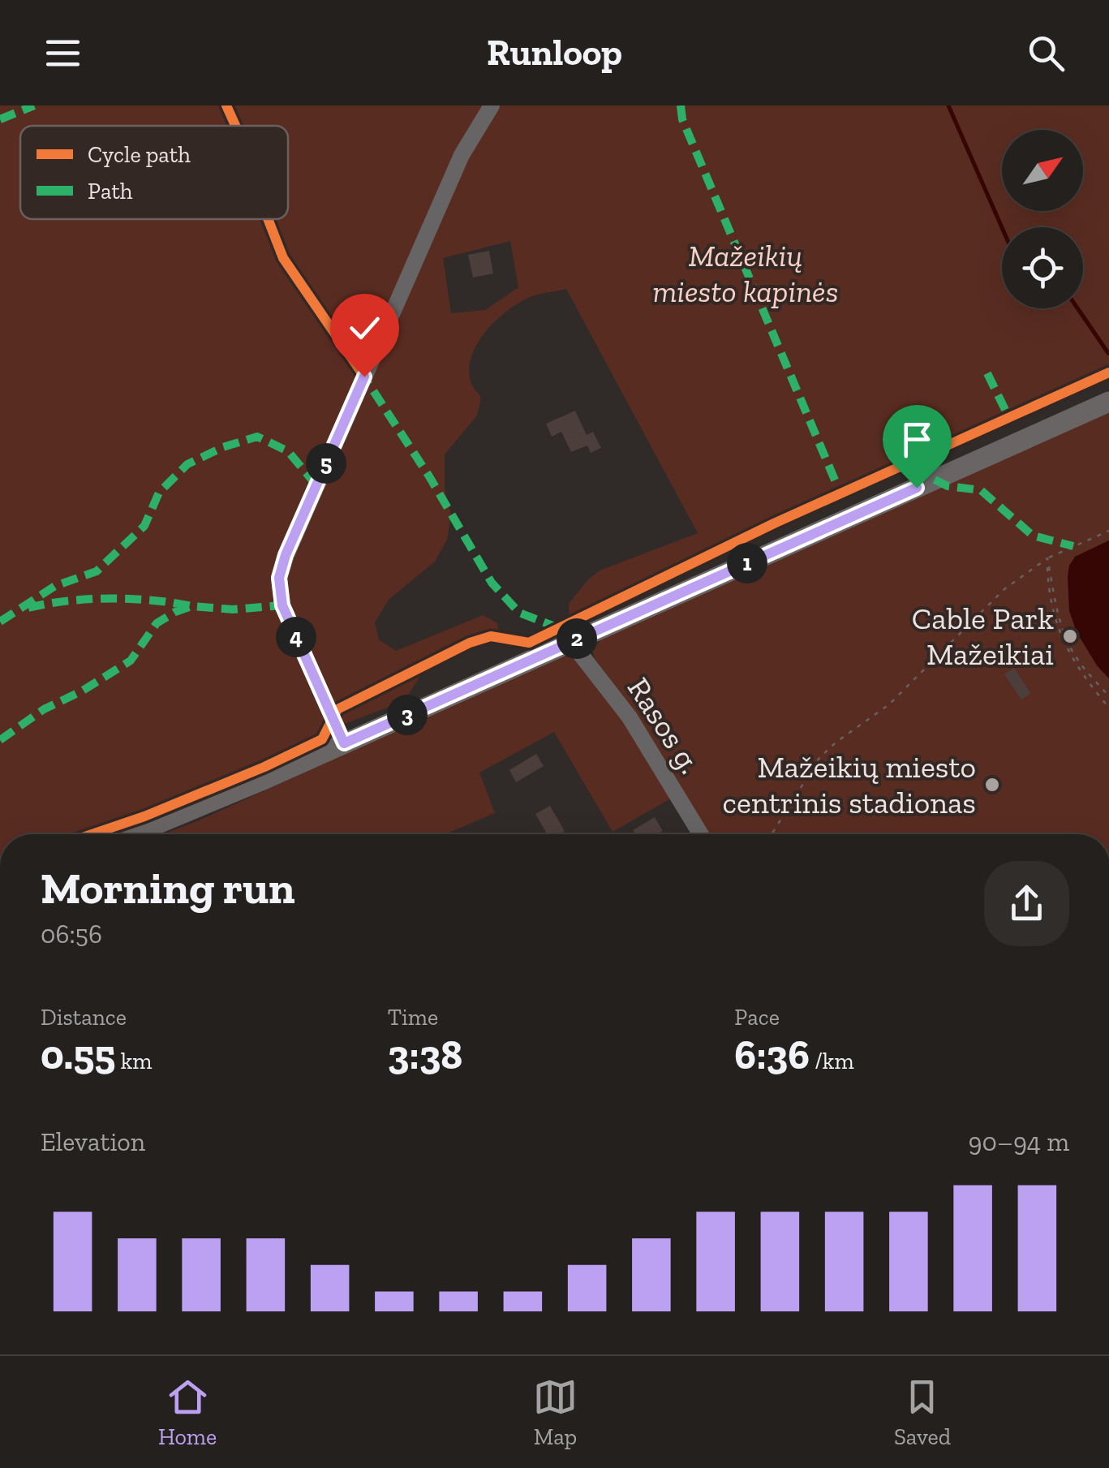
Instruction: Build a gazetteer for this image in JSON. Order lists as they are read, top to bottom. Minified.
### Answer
{"streets":{"street":["Rasos g."]},"parks":["Mažeikių miesto kapinės"],"places":["Cable Park Mažeikiai","Mažeikių miesto centrinis stadionas"],"legend":["Cycle path","Path"],"north":"top right","page":{"header":"Runloop","pins":["5","1","4","2","3"],"heading":["Morning run","06:56"],"stats":[["Distance","0.55 km"],["Time","3:38"],["Pace","6:36 /km"]],"chart":["Elevation","90–94 m"],"tabs":["Home","Map","Saved"]}}
